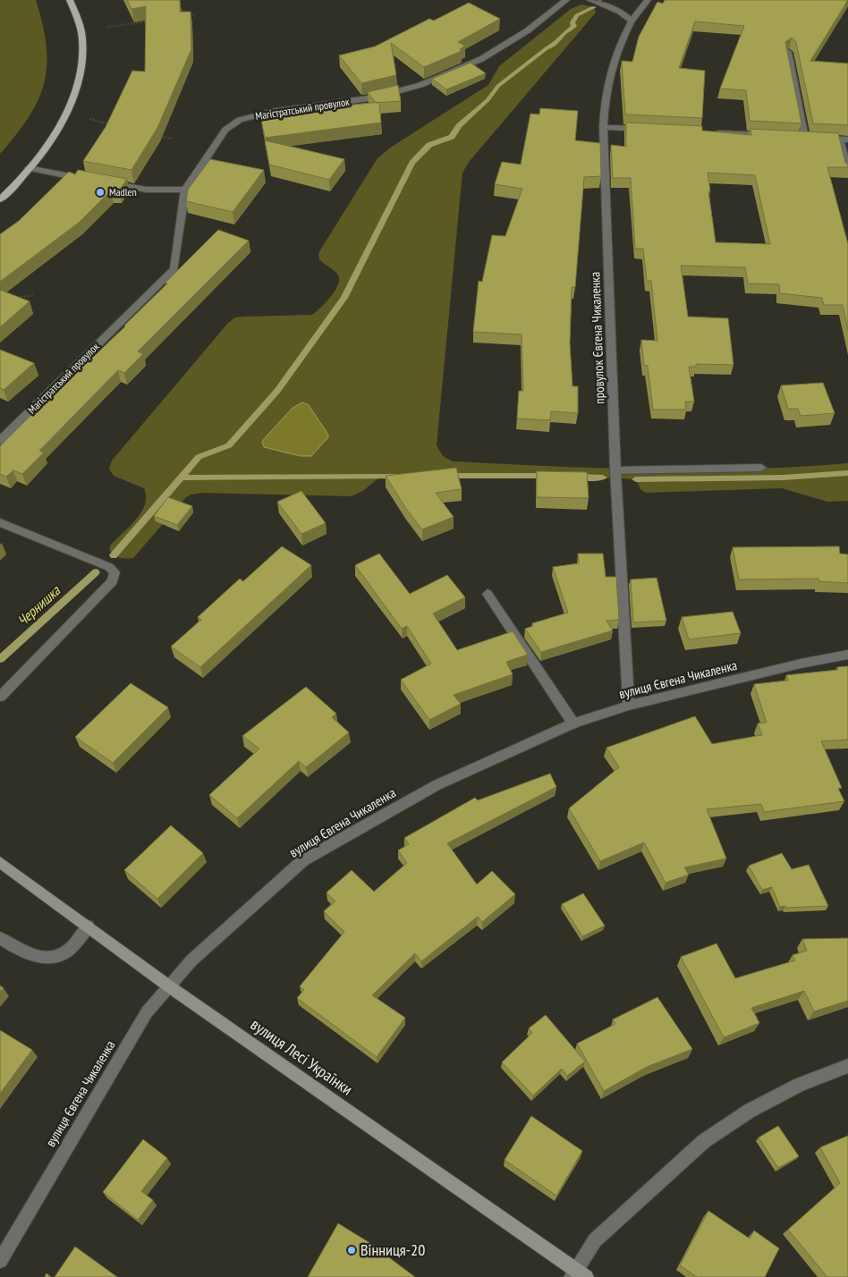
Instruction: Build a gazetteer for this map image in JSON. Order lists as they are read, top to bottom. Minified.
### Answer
{"streets":{"main road":["вулиця Лесі Українки"],"street":["Магістратський провулок","провулок Євгена Чикаленка","вулиця Євгена Чикаленка"]},"crossings":[["провулок Євгена Чикаленка","вулиця Євгена Чикаленка"],["вулиця Євгена Чикаленка","вулиця Лесі Українки"]],"water":["Чернишка"],"places":["Madlen","Вінниця-20"]}
